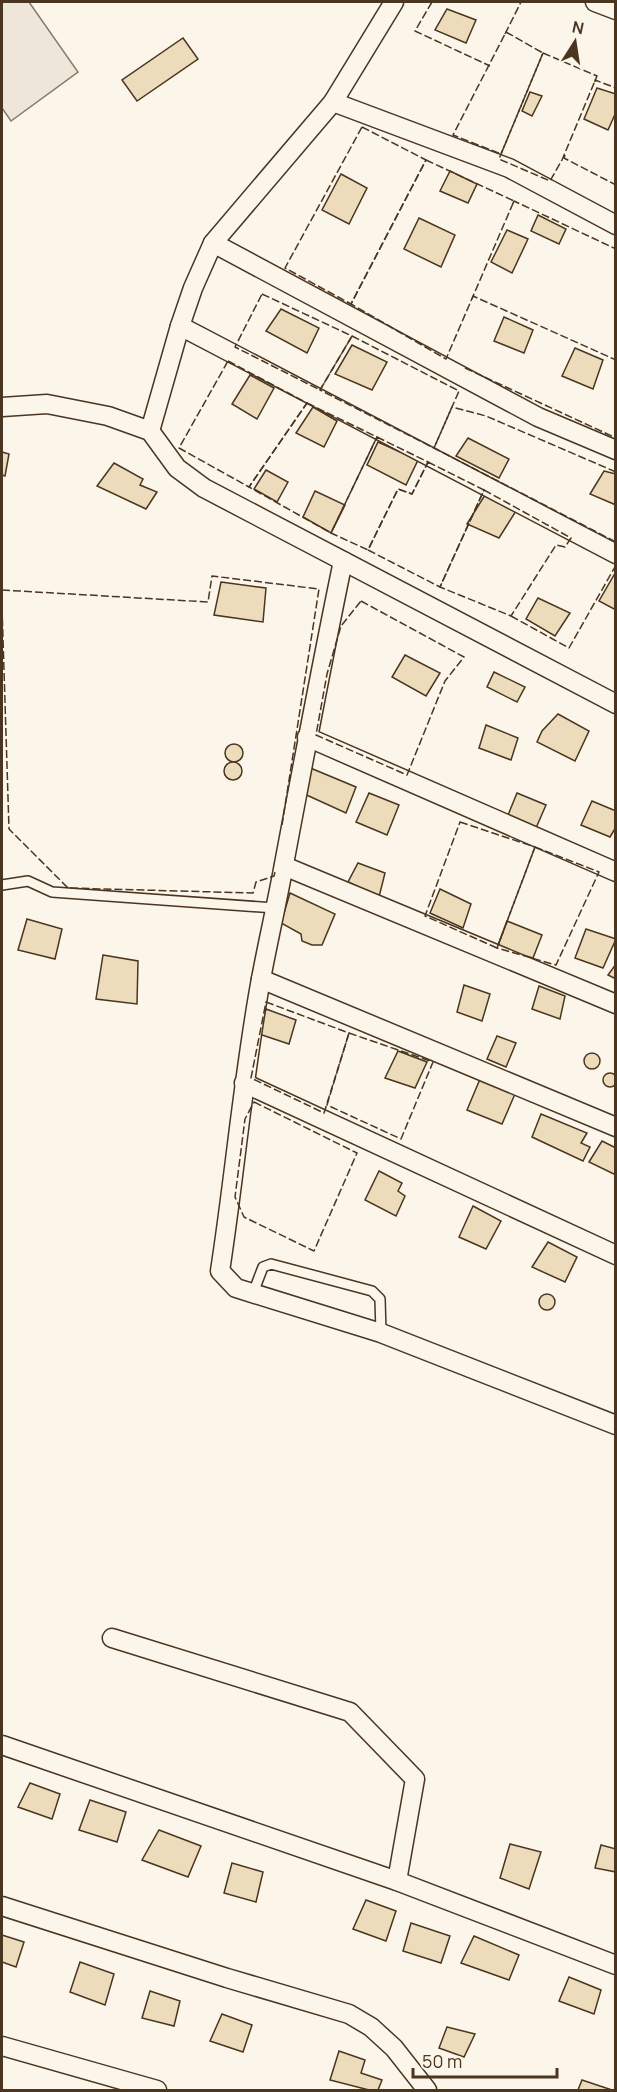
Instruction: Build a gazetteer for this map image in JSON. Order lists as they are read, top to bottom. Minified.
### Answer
{"scale_bar":"50 m","north":"top"}
